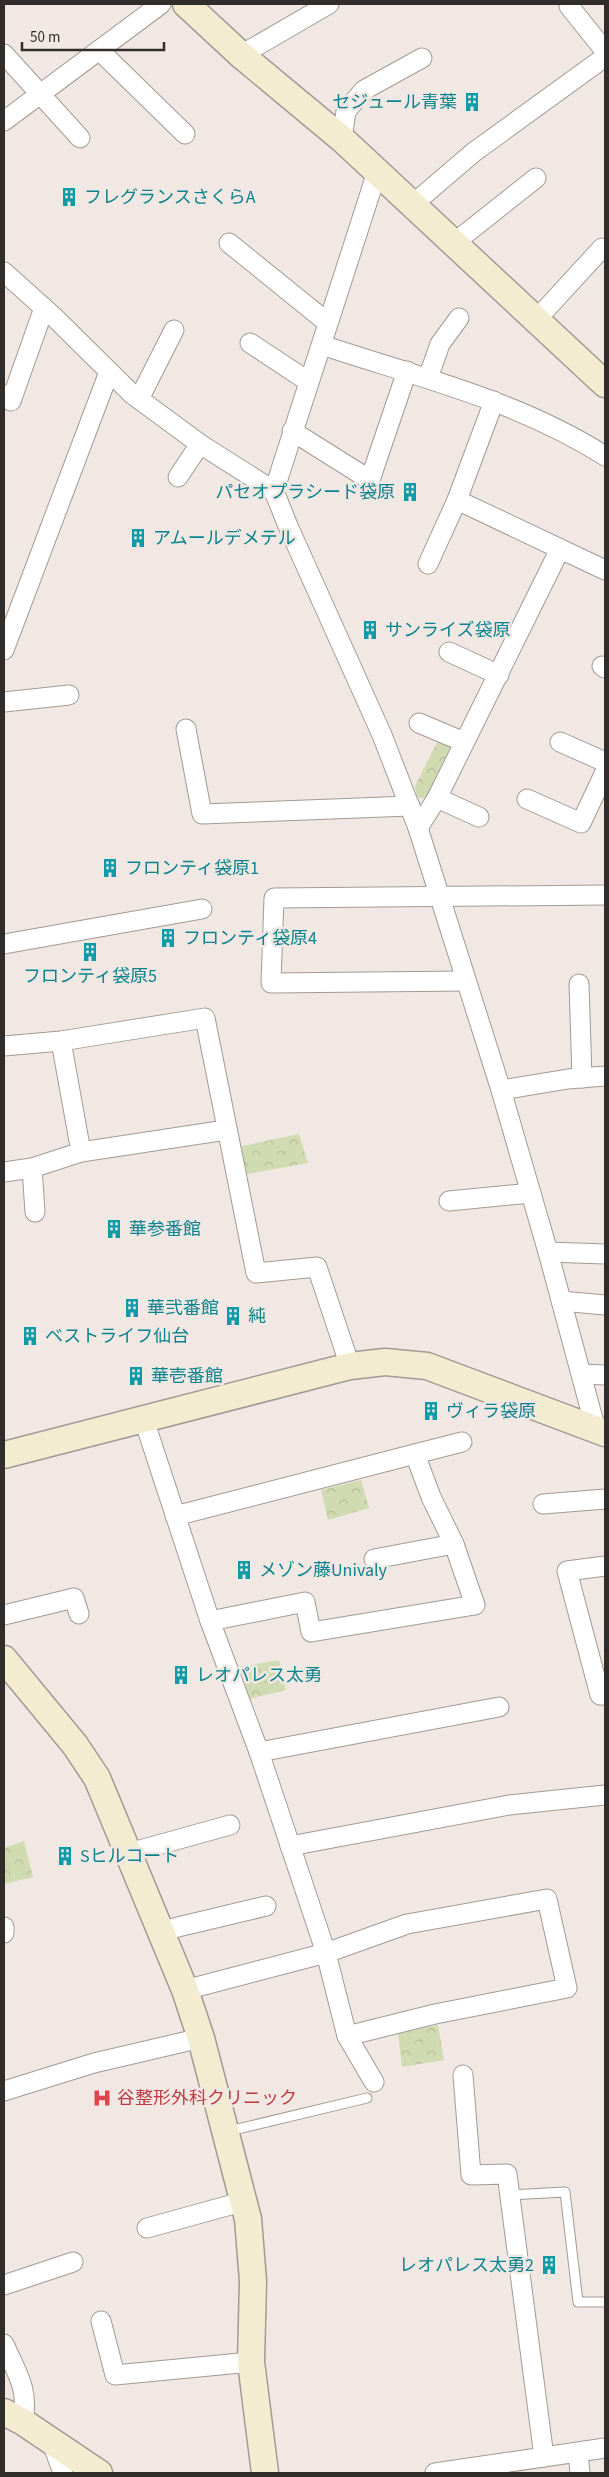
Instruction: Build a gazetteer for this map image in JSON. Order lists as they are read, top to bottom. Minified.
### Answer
{"places":{"building":["セジュール青葉","フレグランスさくらA","パセオプラシード袋原","アムールデメテル","サンライズ袋原","フロンティ袋原1","フロンティ袋原4","フロンティ袋原5","華参番館","華弐番館","純","ベストライフ仙台","華壱番館","ヴィラ袋原","メゾン藤Univaly","レオパレス太勇","Sヒルコート","レオパレス太勇2"],"hospital":["谷整形外科クリニック"]},"scale_bar":"50 m"}
